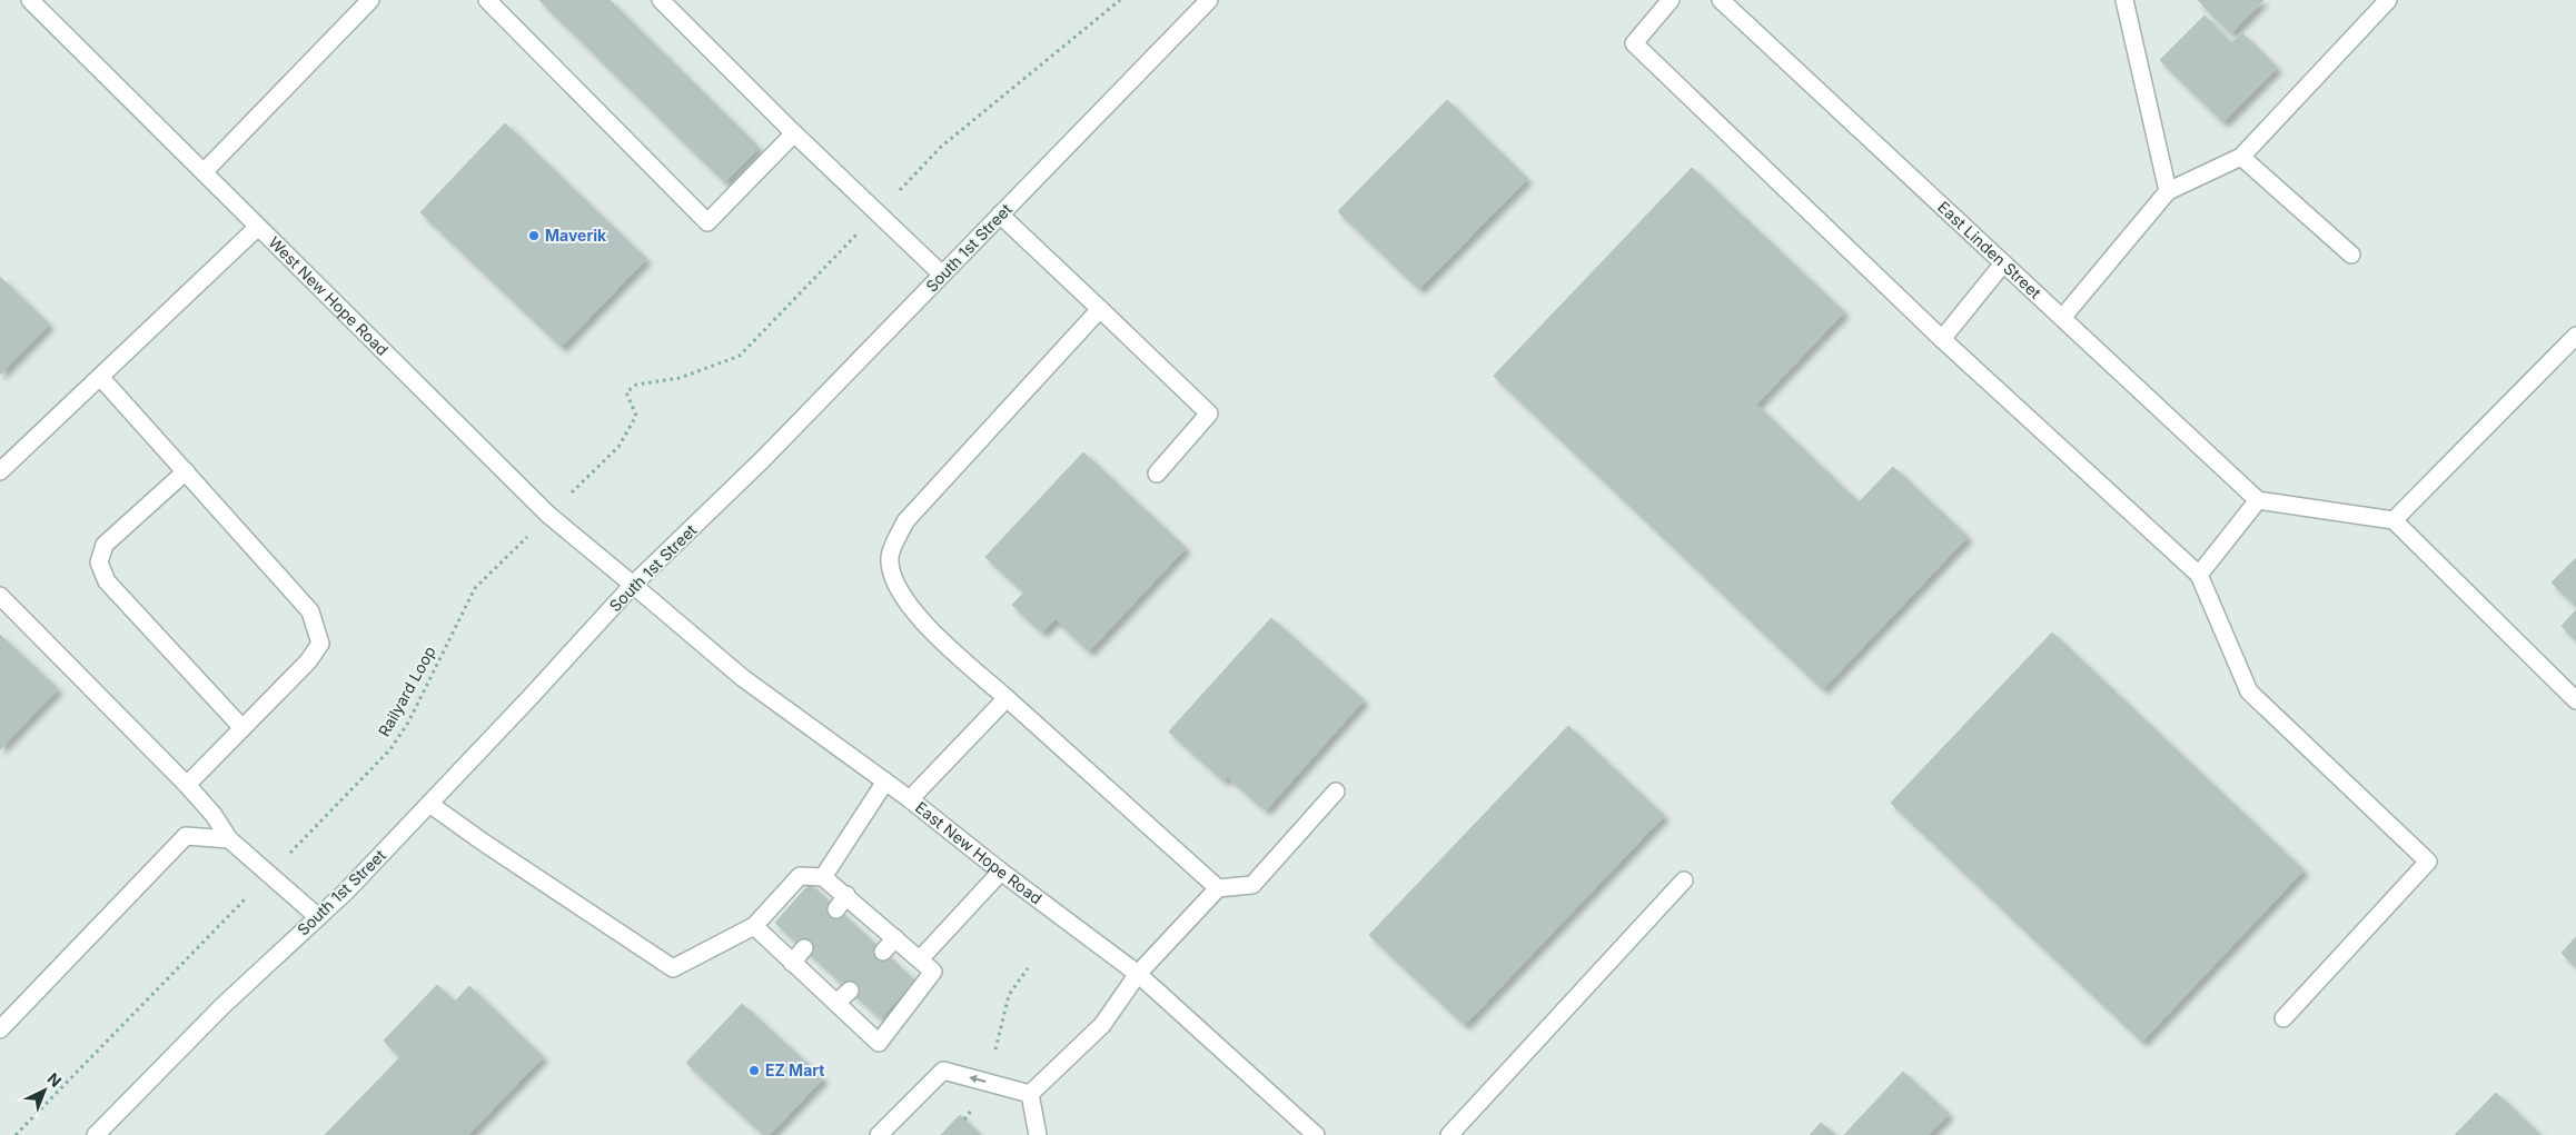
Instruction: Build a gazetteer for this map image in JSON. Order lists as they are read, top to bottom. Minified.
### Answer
{"streets":{"street":["South 1st Street","East Linden Street","West New Hope Road","East New Hope Road"],"path":["Railyard Loop"]},"crossings":[["South 1st Street","West New Hope Road"],["South 1st Street","East New Hope Road"],["West New Hope Road","East New Hope Road"]],"places":["Maverik","EZ Mart"],"north":"top right"}
